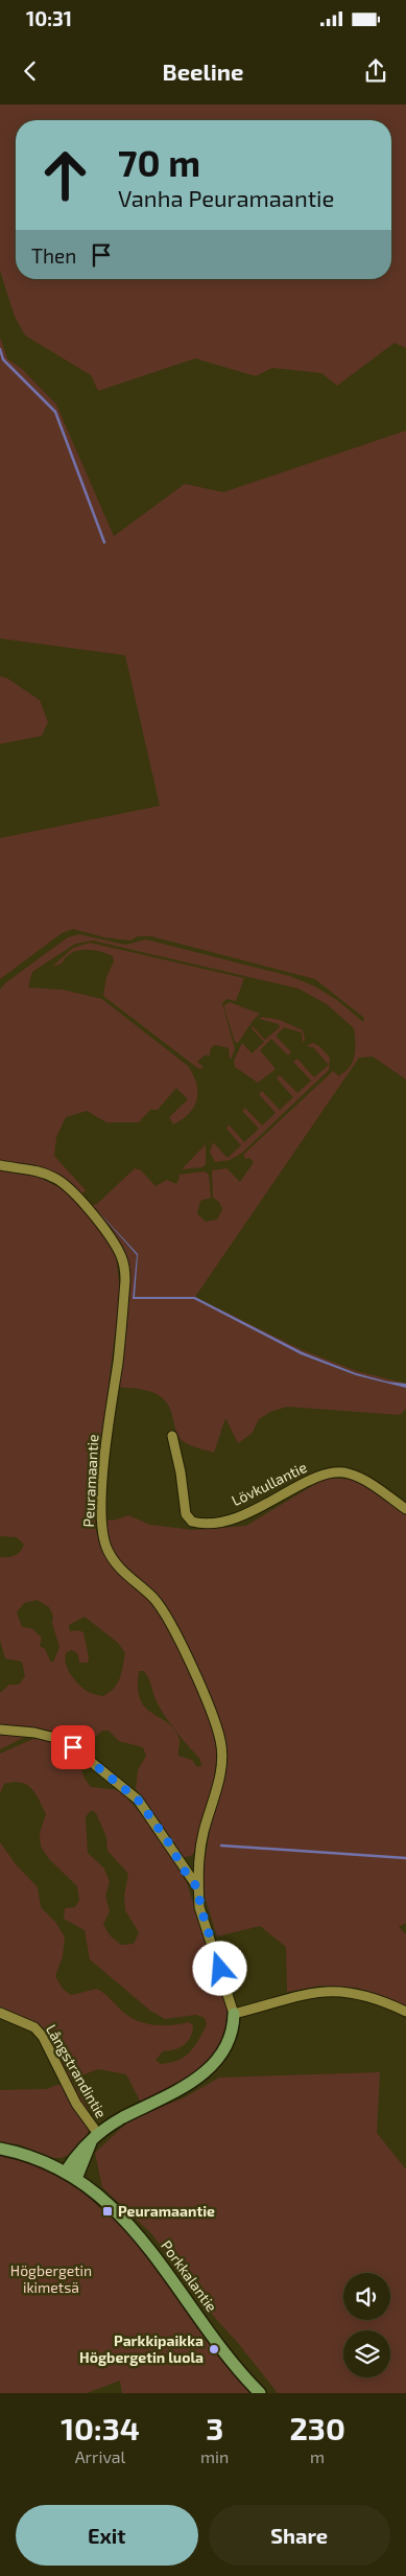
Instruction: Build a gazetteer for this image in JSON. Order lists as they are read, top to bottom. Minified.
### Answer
{"streets":{"street":["Peuramaantie","Lövkullantie","Långstrandintie","Porkkalantie"]},"parks":["Högbergetin ikimetsä"],"places":{"transit":["Peuramaantie"],"other":["Parkkipaikka Högbergetin luola"]},"page":{"status":"10:31","header":"Beeline","turn":["70 m","Vanha Peuramaantie"],"then":"Then","eta":["10:34","Arrival","3","min","230","m"],"buttons":["Exit","Share"]}}
